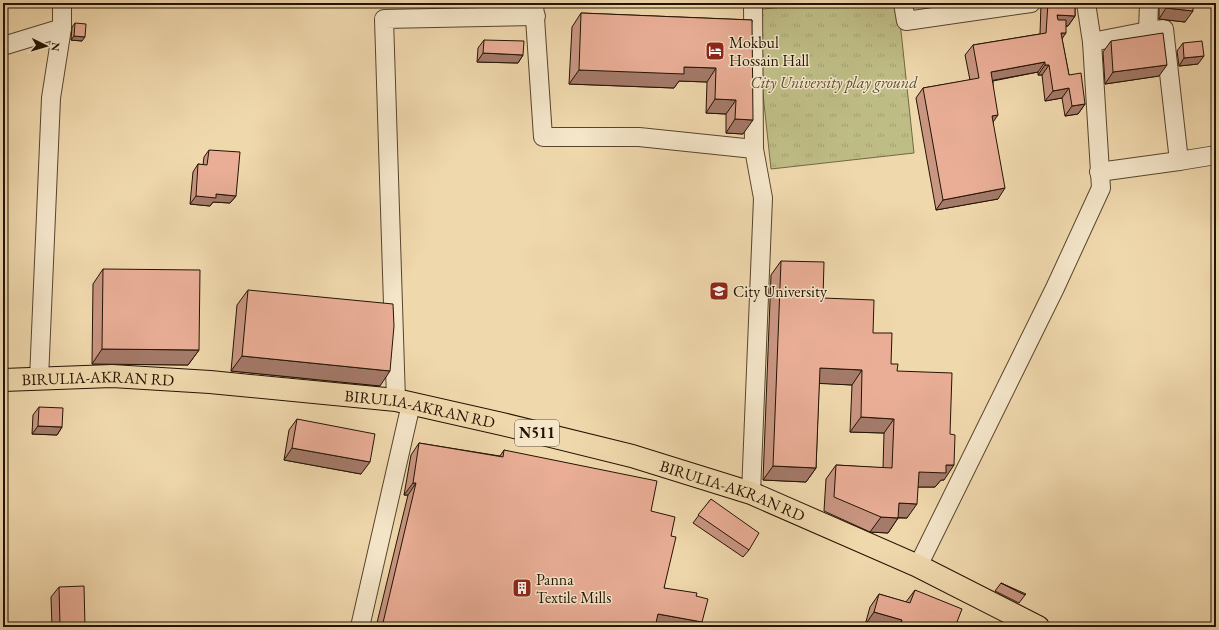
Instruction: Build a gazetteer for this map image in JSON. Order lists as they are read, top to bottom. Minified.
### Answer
{"streets":{"highway":["BIRULIA-AKRAN RD","N511"]},"parks":["City University play ground"],"places":{"hotel":["Mokbul Hossain Hall"],"school or university":["City University"],"building":["Panna Textile Mills"]},"north":"right"}
